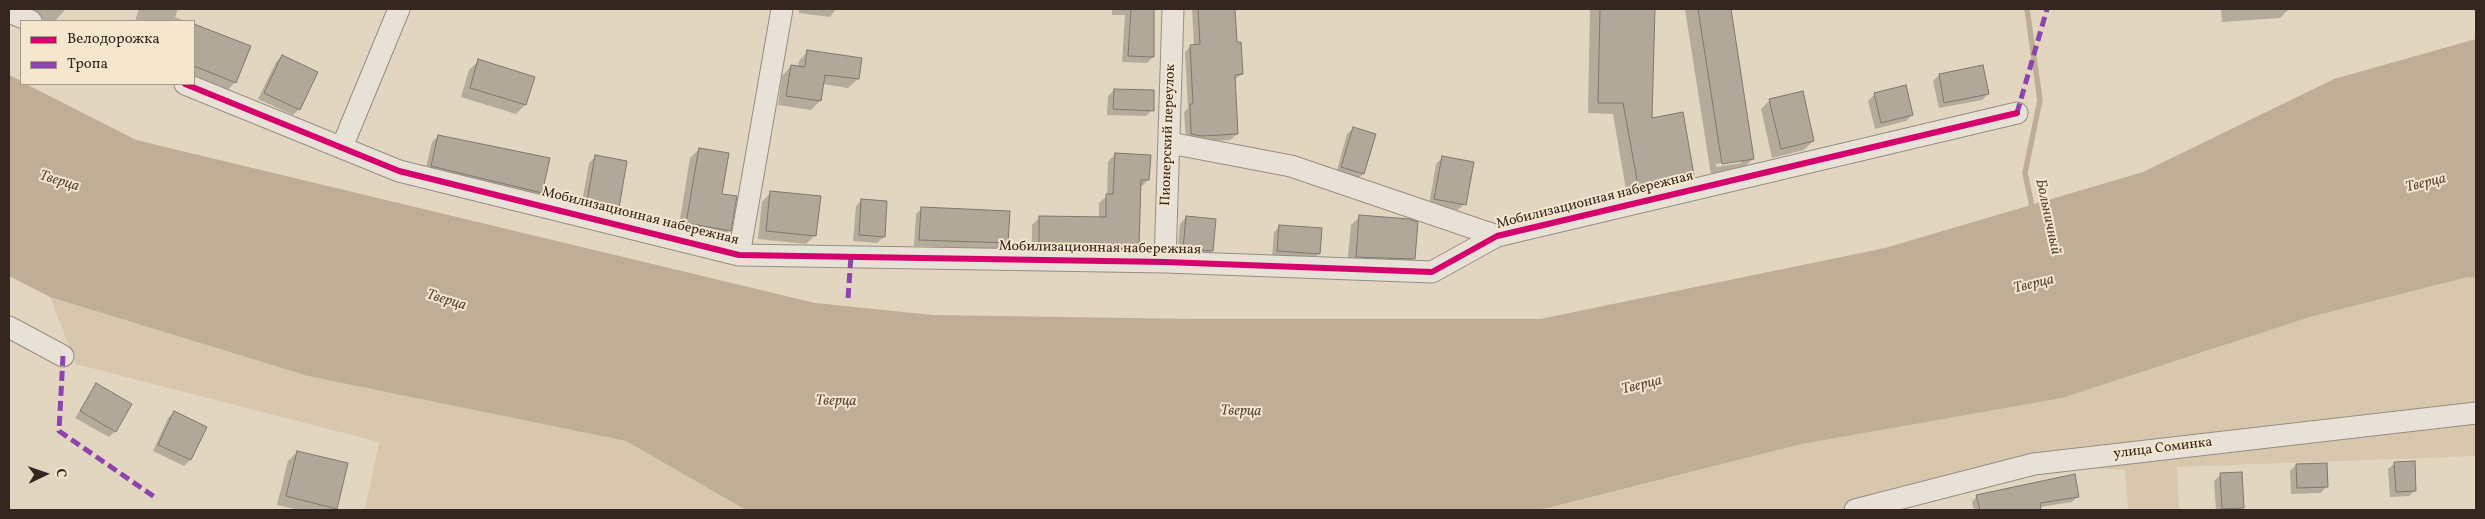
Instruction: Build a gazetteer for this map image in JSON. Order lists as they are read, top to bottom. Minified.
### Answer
{"streets":{"street":["Пионерский переулок","Мобилизационная набережная","улица Соминка"]},"crossings":[["Пионерский переулок","Мобилизационная набережная"]],"water":["Тверца","Больничный"],"legend":["Велодорожка","Тропа"],"north":"right"}
